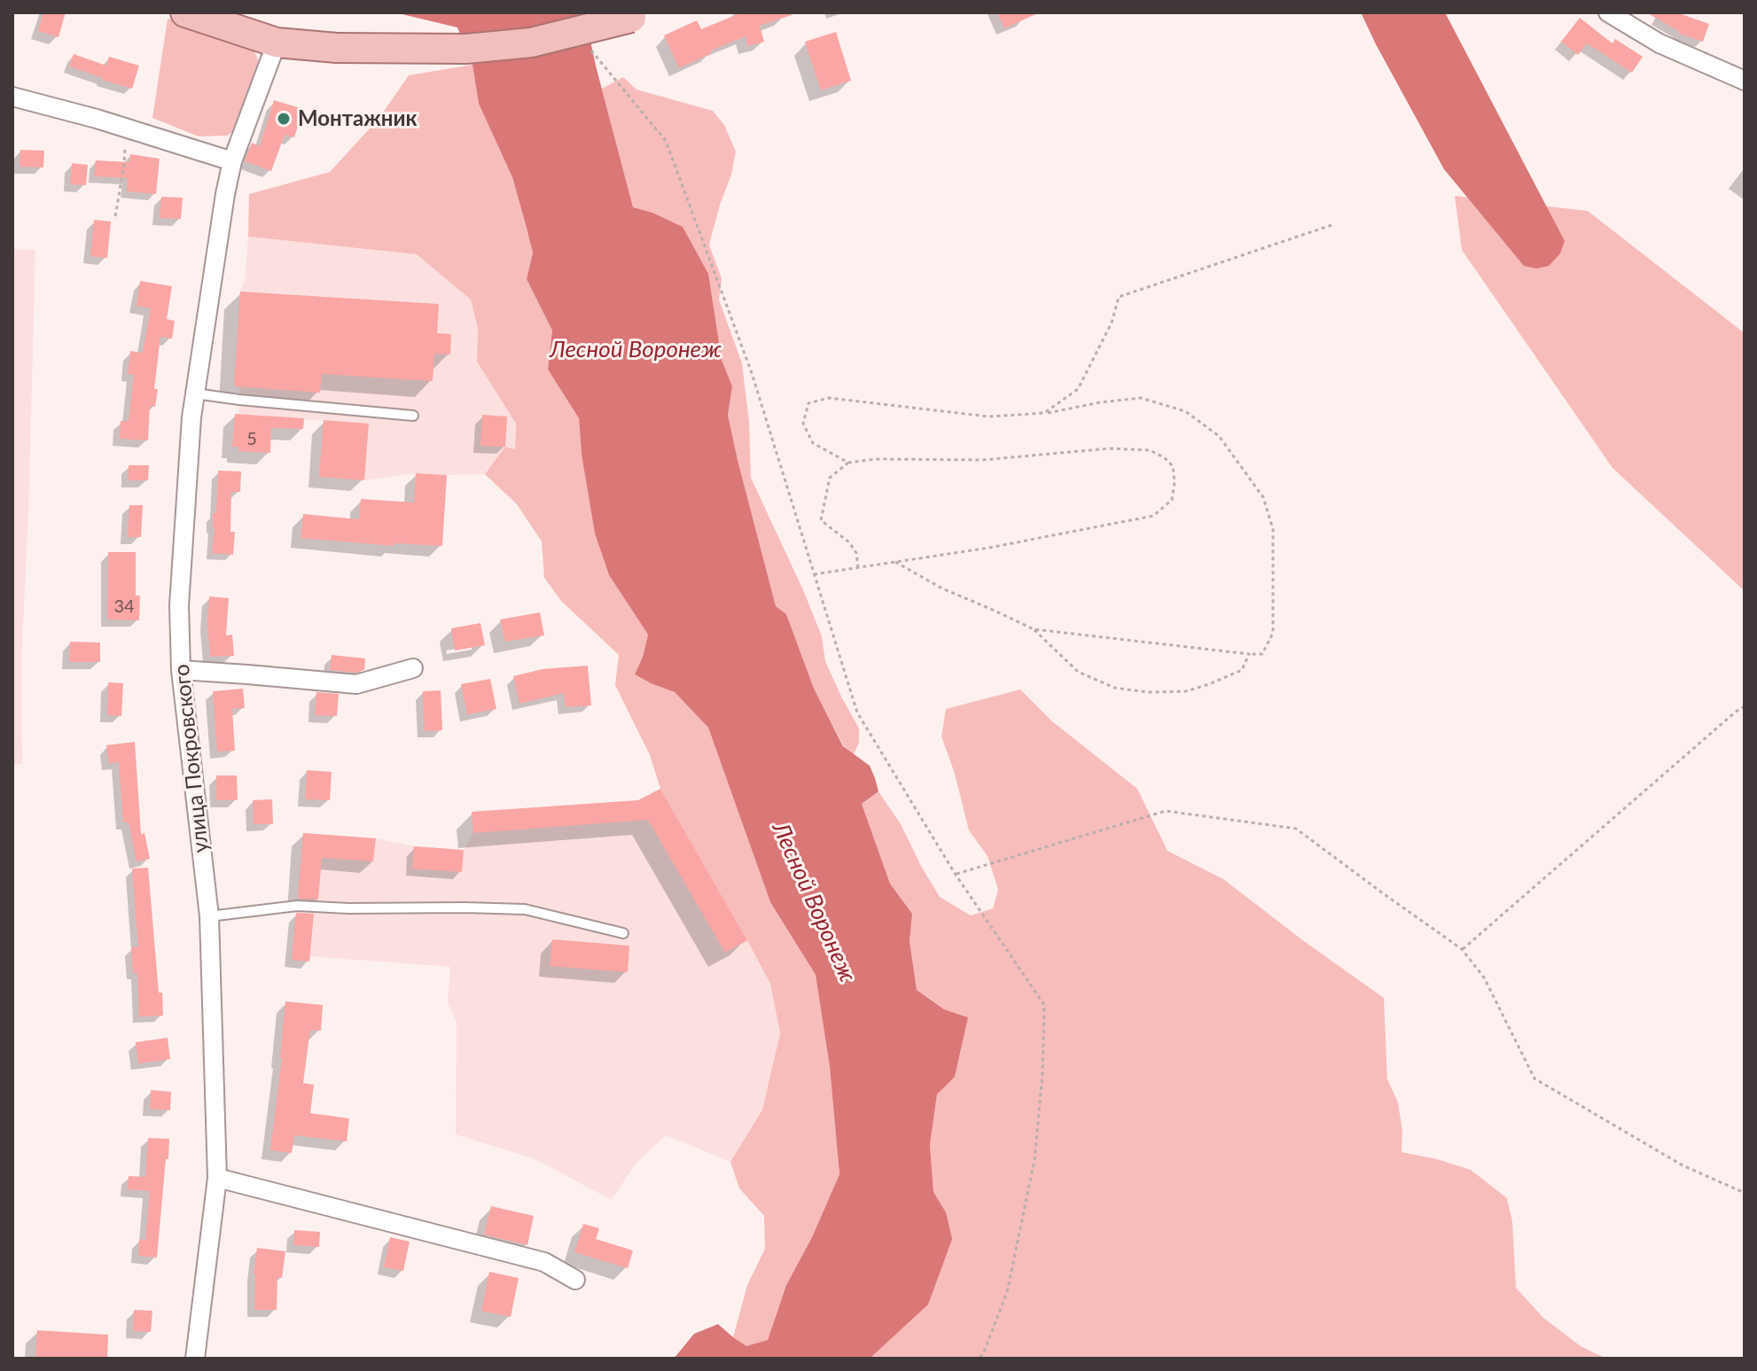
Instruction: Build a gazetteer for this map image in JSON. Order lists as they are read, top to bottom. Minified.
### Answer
{"streets":{"street":["улица Покровского"]},"water":["Лесной Воронеж"],"places":["Монтажник"],"house_numbers":["5","34"]}
